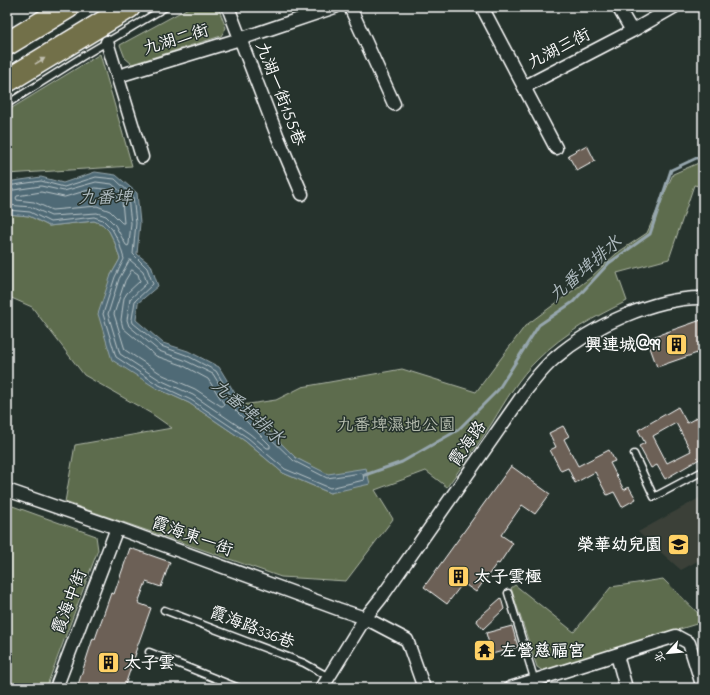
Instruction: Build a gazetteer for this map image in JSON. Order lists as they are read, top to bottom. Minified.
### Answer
{"streets":{"street":["九湖二街","九湖三街","九湖一街155巷","霞海路","霞海東一街","霞海中街"],"lane":["霞海路336巷"]},"crossings":[["九湖二街","九湖一街155巷"],["霞海路","霞海東一街"],["霞海路","霞海路336巷"],["霞海東一街","霞海中街"]],"water":["九番埤","九番埤排水"],"parks":["九番埤濕地公園"],"places":{"building":["興連城@99","太子雲極","太子雲"],"school or university":["榮華幼兒園"],"temple":["左營慈福宮"]},"north":"bottom left"}
